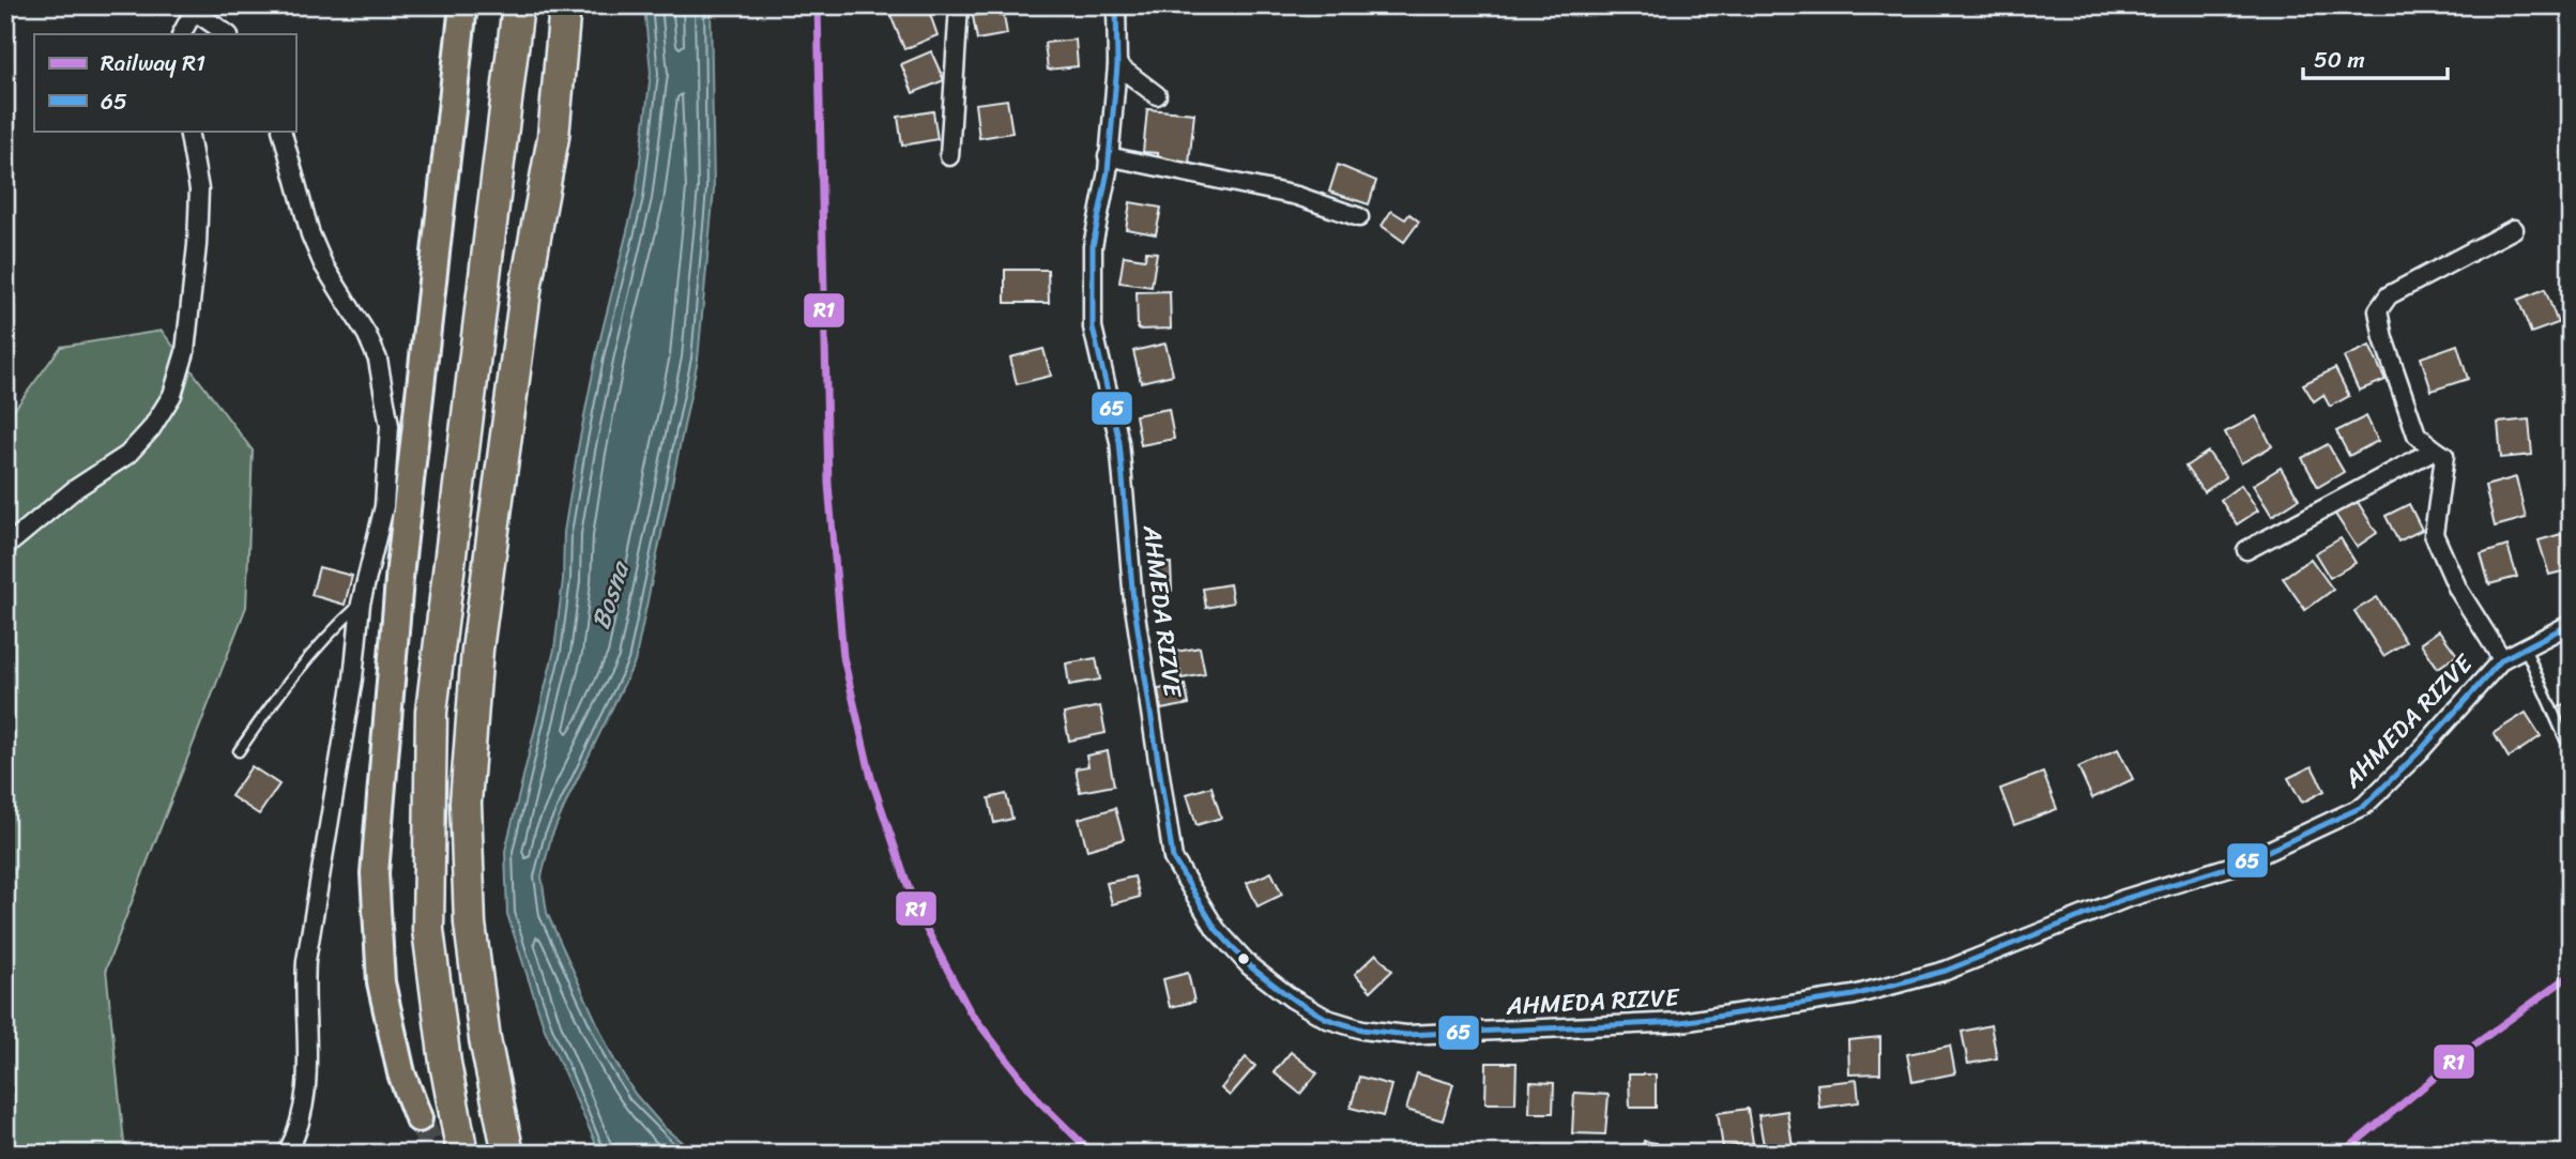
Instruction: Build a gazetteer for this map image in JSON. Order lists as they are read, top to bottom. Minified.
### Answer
{"streets":{"street":["AHMEDA RIZVE"]},"water":["Bosna"],"lines":["rail line R1","transit line 65"],"legend":["Railway R1","65"],"scale_bar":"50 m"}
